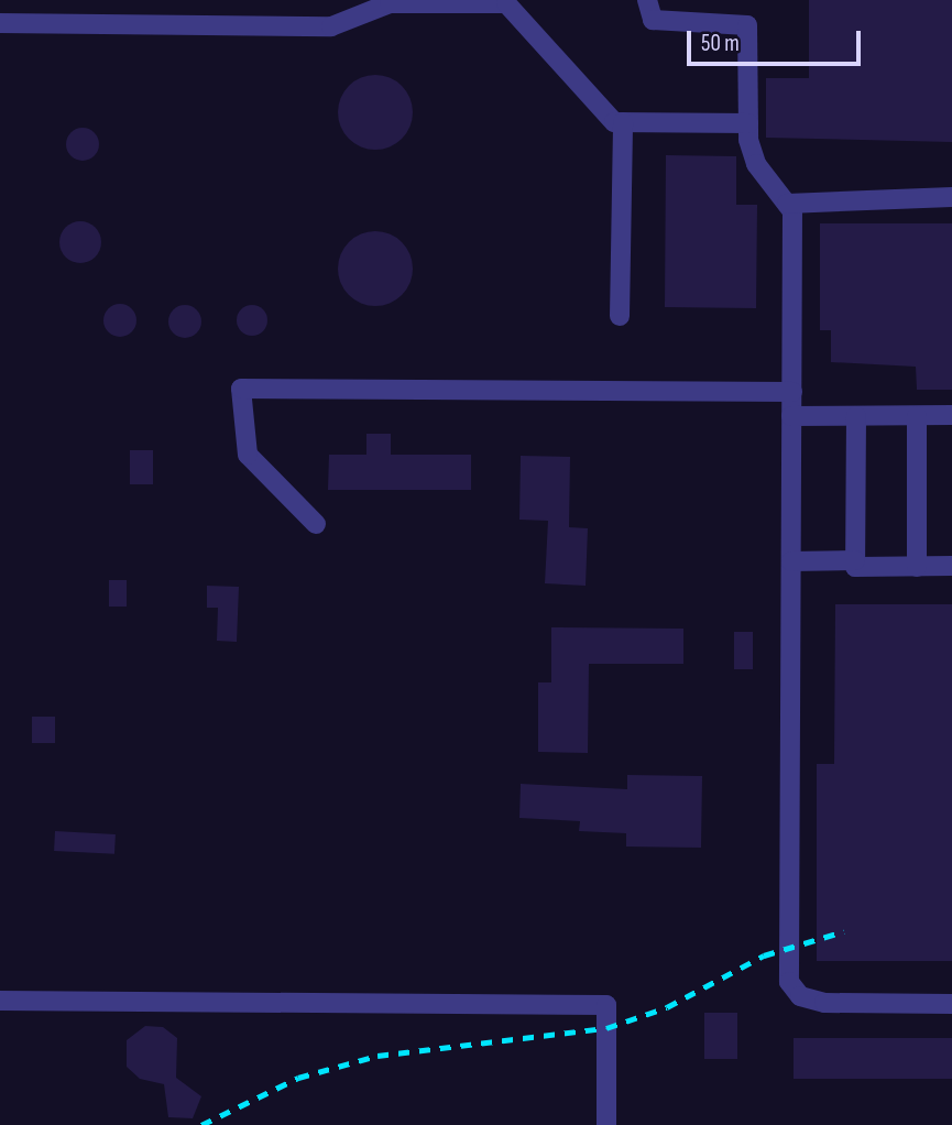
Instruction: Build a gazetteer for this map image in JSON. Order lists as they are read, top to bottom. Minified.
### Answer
{"scale_bar":"50 m"}
